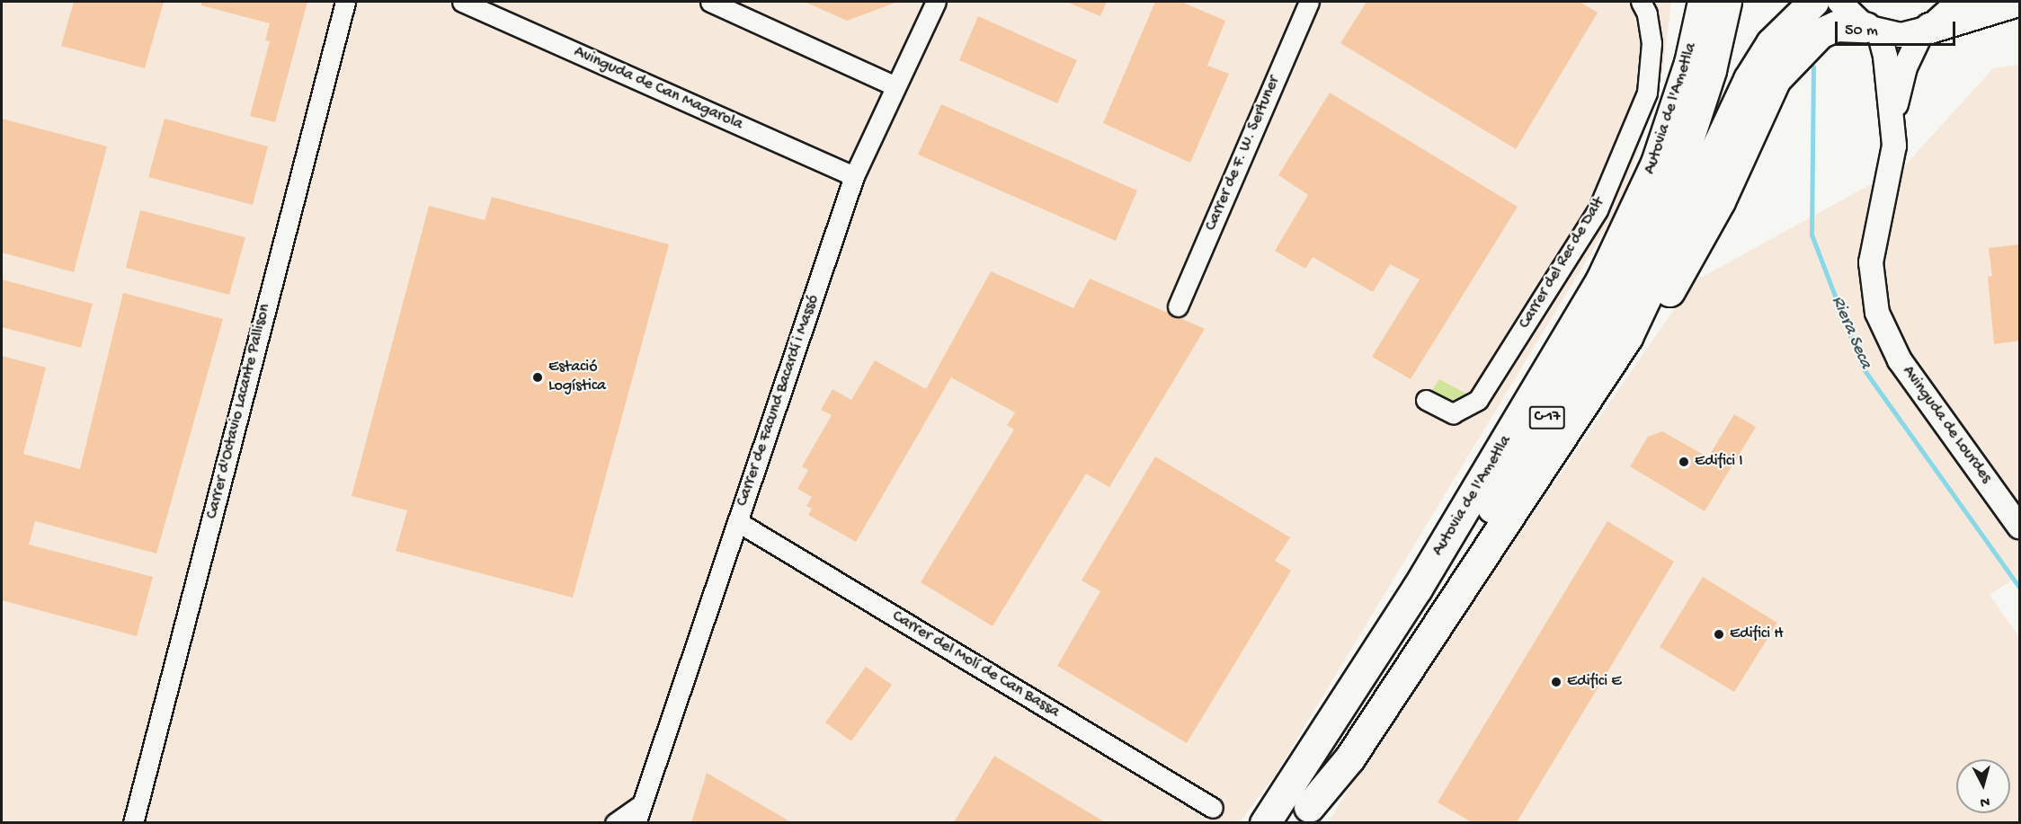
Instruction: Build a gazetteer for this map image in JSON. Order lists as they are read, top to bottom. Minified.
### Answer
{"streets":{"highway":["Autovia de l'Ametlla","C-17"],"street":["Avinguda de Can Magarola","Carrer de F. W. Sertuner","Carrer del Rec de Dalt","Carrer de Facund Bacardí i Massó","Carrer d'Octavio Lacante Pallison","Avinguda de Lourdes","Carrer del Molí de Can Bassa"]},"crossings":[["Avinguda de Can Magarola","Carrer de Facund Bacardí i Massó"],["Carrer de Facund Bacardí i Massó","Carrer del Molí de Can Bassa"]],"water":["Riera Seca"],"places":["Estació Logística","Edifici I","Edifici H","Edifici E"],"scale_bar":"50 m","north":"bottom"}
